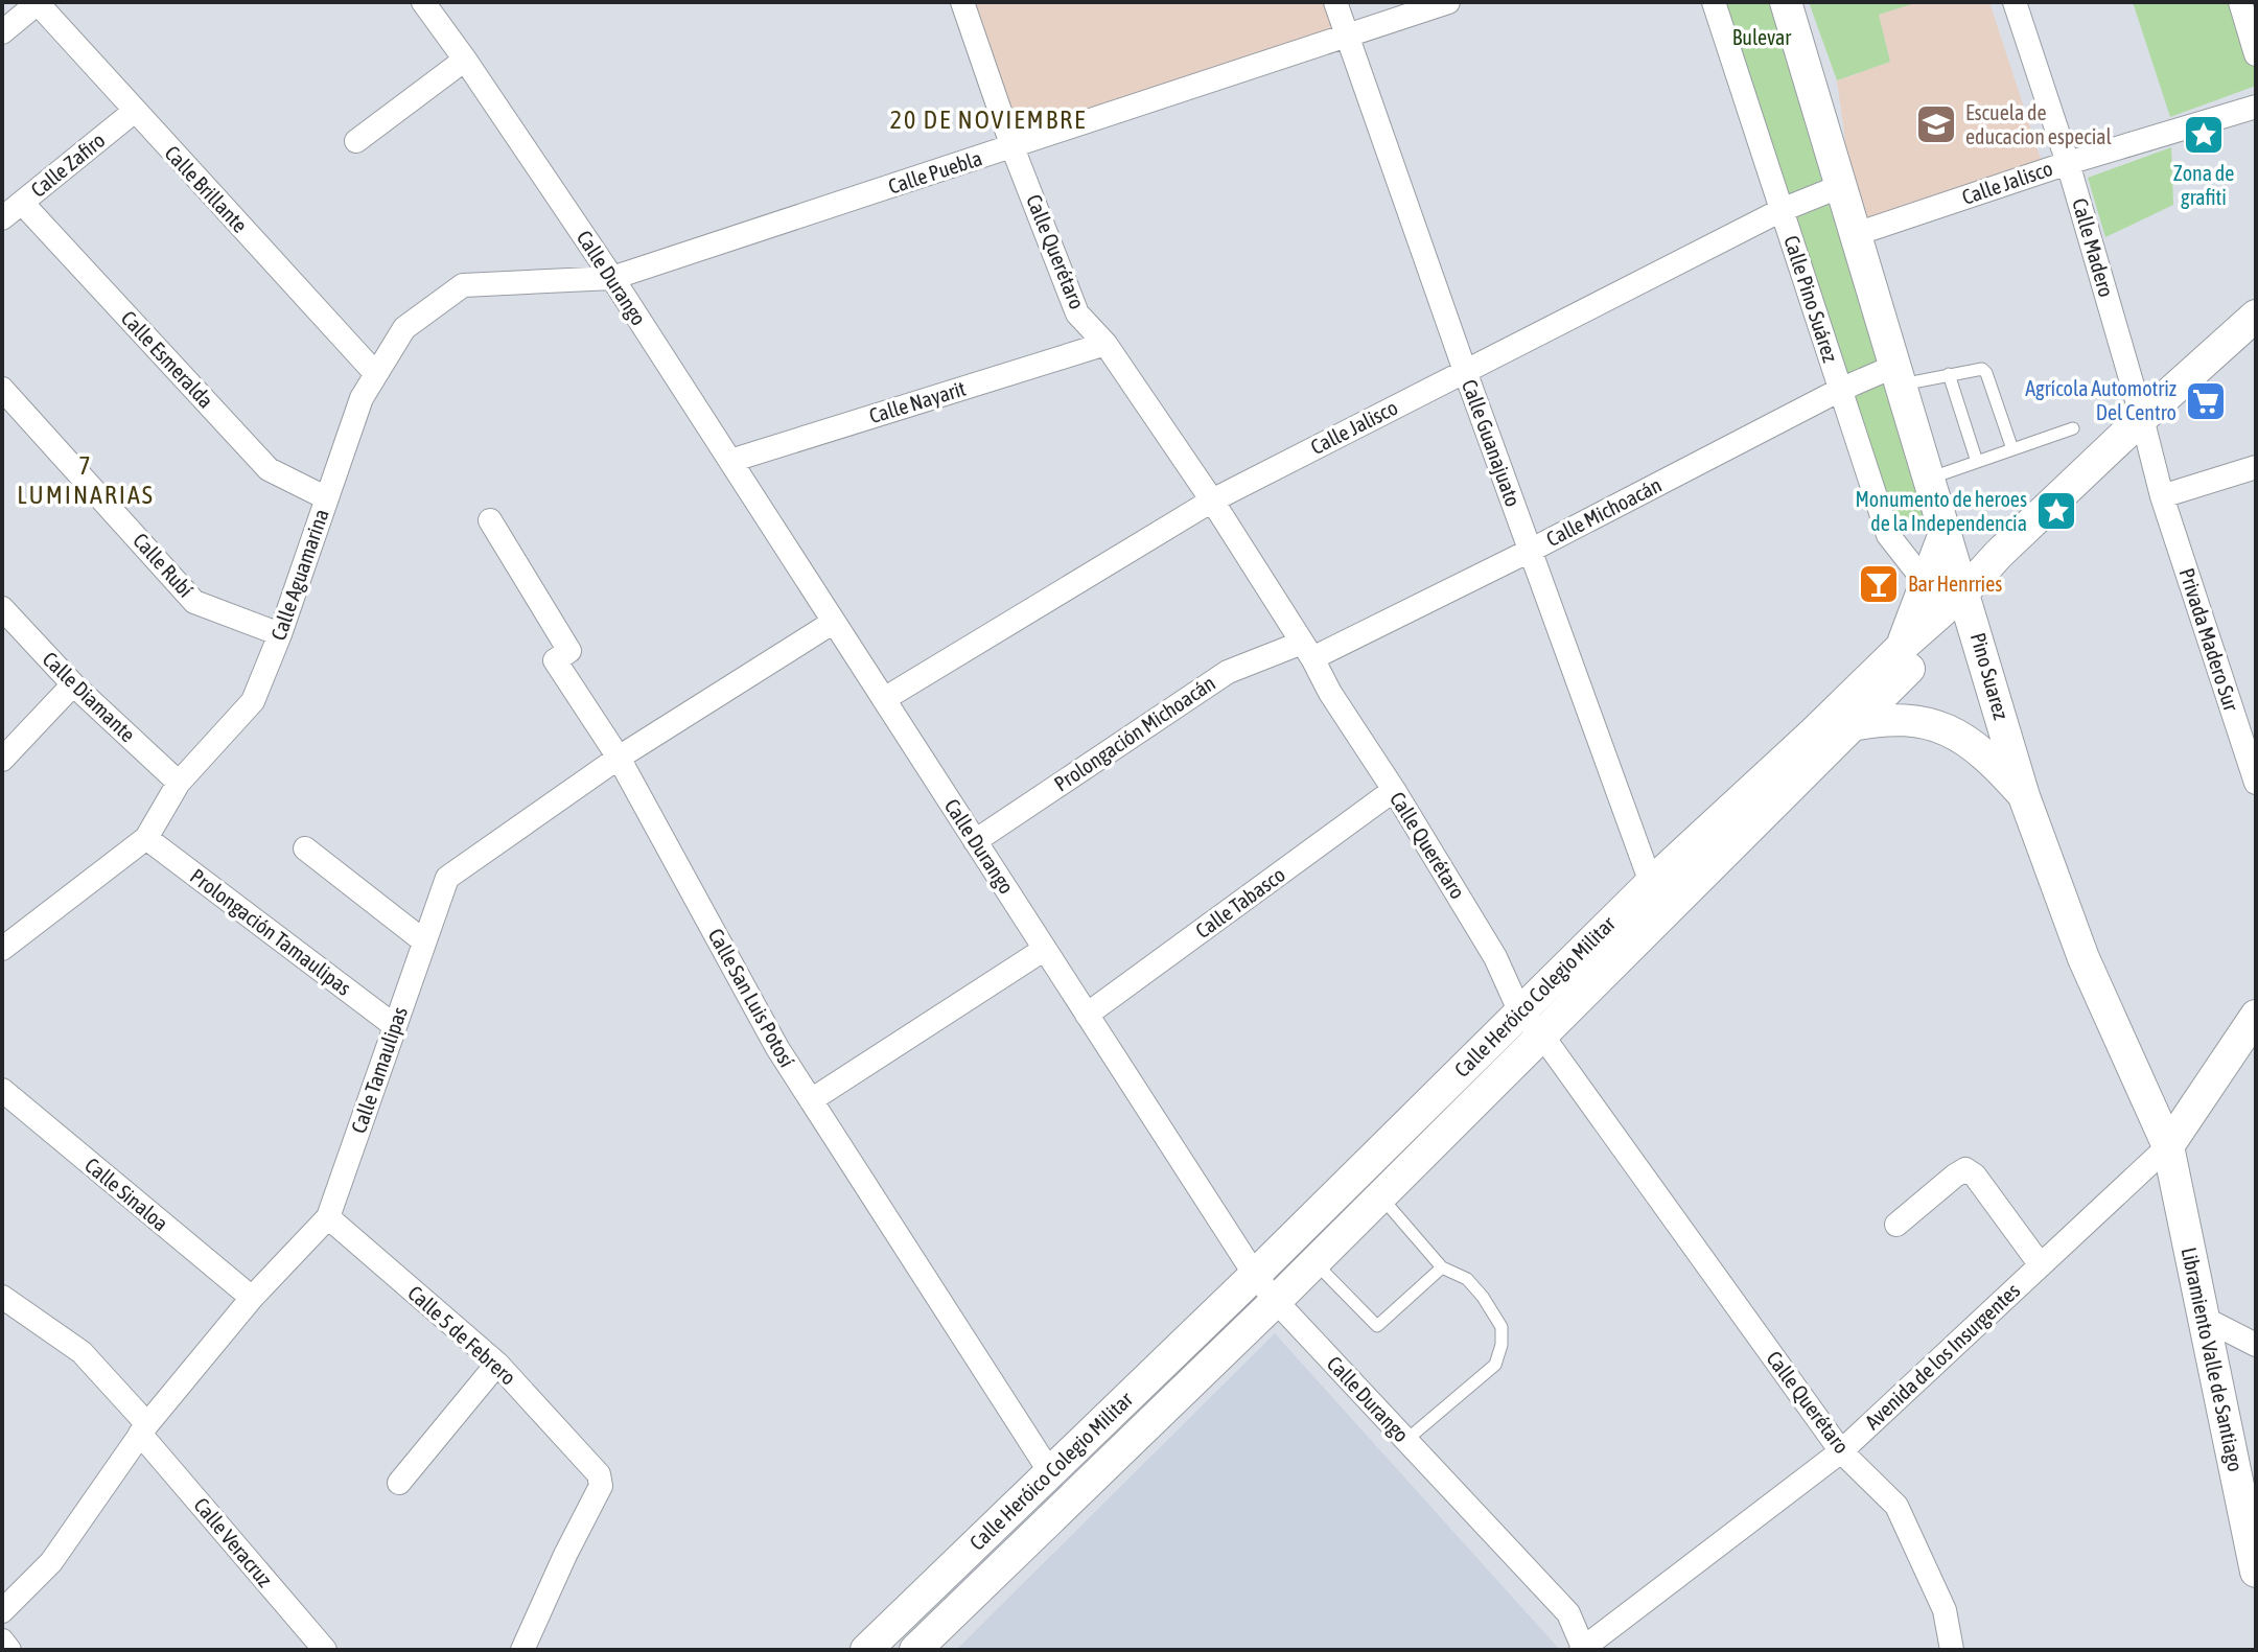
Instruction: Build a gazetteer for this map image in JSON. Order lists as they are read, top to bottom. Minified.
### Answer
{"streets":{"main road":["Pino Suarez","Calle Heróico Colegio Militar","Avenida de los Insurgentes","Libramiento Valle de Santiago"],"street":["Calle Zafiro","Calle Puebla","Calle Jalisco","Calle Brillante","Calle Madero","Calle Querétaro","Calle Durango","Calle Pino Suárez","Calle Esmeralda","Calle Nayarit","Calle Guanajuato","Calle Michoacán","Calle Rubí","Calle Aguamarina","Privada Madero Sur","Calle Diamante","Prolongación Michoacán","Calle Tabasco","Prolongación Tamaulipas","Calle San Luis Potosí","Calle Tamaulipas","Calle Sinaloa","Calle 5 de Febrero","Calle Veracruz"]},"crossings":[["Calle Zafiro","Calle Brillante"],["Calle Zafiro","Calle Esmeralda"],["Calle Puebla","Calle Querétaro"],["Calle Puebla","Calle Durango"],["Calle Puebla","Calle Guanajuato"],["Calle Puebla","Calle Aguamarina"],["Calle Jalisco","Calle Madero"],["Calle Jalisco","Calle Querétaro"],["Calle Jalisco","Calle Durango"],["Calle Jalisco","Calle Pino Suárez"],["Calle Jalisco","Calle Guanajuato"],["Calle Jalisco","Pino Suarez"],["Calle Brillante","Calle Aguamarina"],["Calle Madero","Privada Madero Sur"],["Calle Madero","Calle Heróico Colegio Militar"],["Calle Querétaro","Calle Nayarit"],["Calle Querétaro","Calle Michoacán"],["Calle Querétaro","Prolongación Michoacán"],["Calle Querétaro","Calle Tabasco"],["Calle Querétaro","Calle Heróico Colegio Militar"],["Calle Querétaro","Avenida de los Insurgentes"],["Calle Durango","Calle Nayarit"],["Calle Durango","Calle Aguamarina"],["Calle Durango","Prolongación Michoacán"],["Calle Durango","Calle Tabasco"],["Calle Durango","Calle Heróico Colegio Militar"],["Calle Durango","Calle Tamaulipas"],["Calle Durango","Avenida de los Insurgentes"],["Calle Pino Suárez","Calle Michoacán"],["Calle Esmeralda","Calle Aguamarina"],["Calle Guanajuato","Calle Michoacán"],["Calle Guanajuato","Calle Heróico Colegio Militar"],["Calle Michoacán","Pino Suarez"],["Calle Michoacán","Prolongación Michoacán"],["Calle Rubí","Calle Aguamarina"],["Calle Aguamarina","Calle Diamante"],["Calle Aguamarina","Prolongación Tamaulipas"],["Pino Suarez","Calle Heróico Colegio Militar"],["Pino Suarez","Avenida de los Insurgentes"],["Pino Suarez","Libramiento Valle de Santiago"],["Prolongación Tamaulipas","Calle Tamaulipas"],["Calle Heróico Colegio Militar","Calle San Luis Potosí"],["Calle San Luis Potosí","Calle Tamaulipas"],["Calle Tamaulipas","Calle Sinaloa"],["Calle Tamaulipas","Calle 5 de Febrero"],["Calle Tamaulipas","Calle Veracruz"],["Avenida de los Insurgentes","Libramiento Valle de Santiago"]],"districts":["20 DE NOVIEMBRE","7 LUMINARIAS"],"parks":["Bulevar"],"places":{"school or university":["Escuela de educacion especial"],"place":["Zona de grafiti","Monumento de heroes de la Independencia"],"supermarket":["Agrícola Automotriz Del Centro"],"bar":["Bar Henrries"]}}
